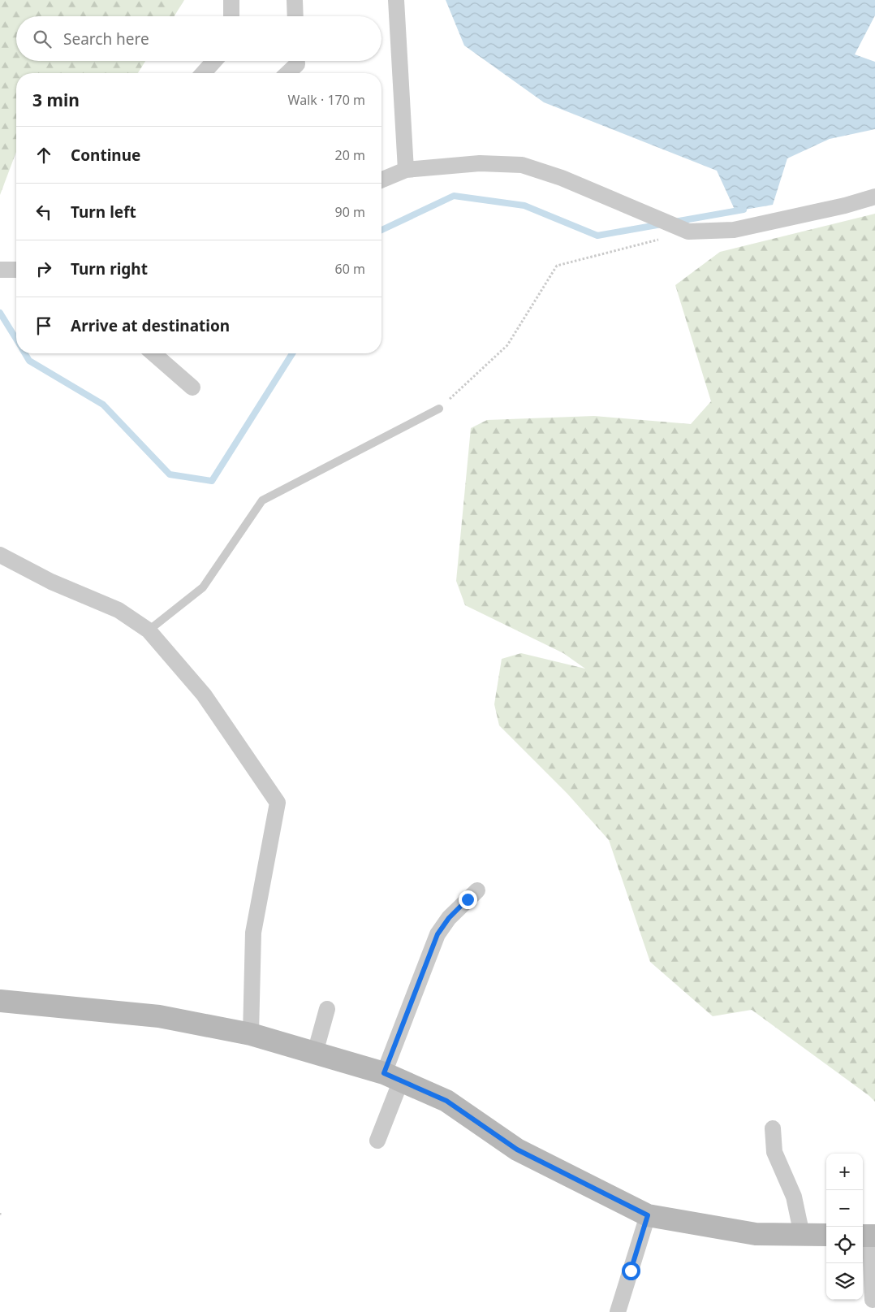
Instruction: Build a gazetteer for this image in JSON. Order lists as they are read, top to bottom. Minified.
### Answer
{"page":{"search":"Search here","heading":["3 min","Walk · 170 m"],"list":[["Continue","20 m"],["Turn left","90 m"],["Turn right","60 m"],"Arrive at destination"],"map_buttons":["+","−"]}}
